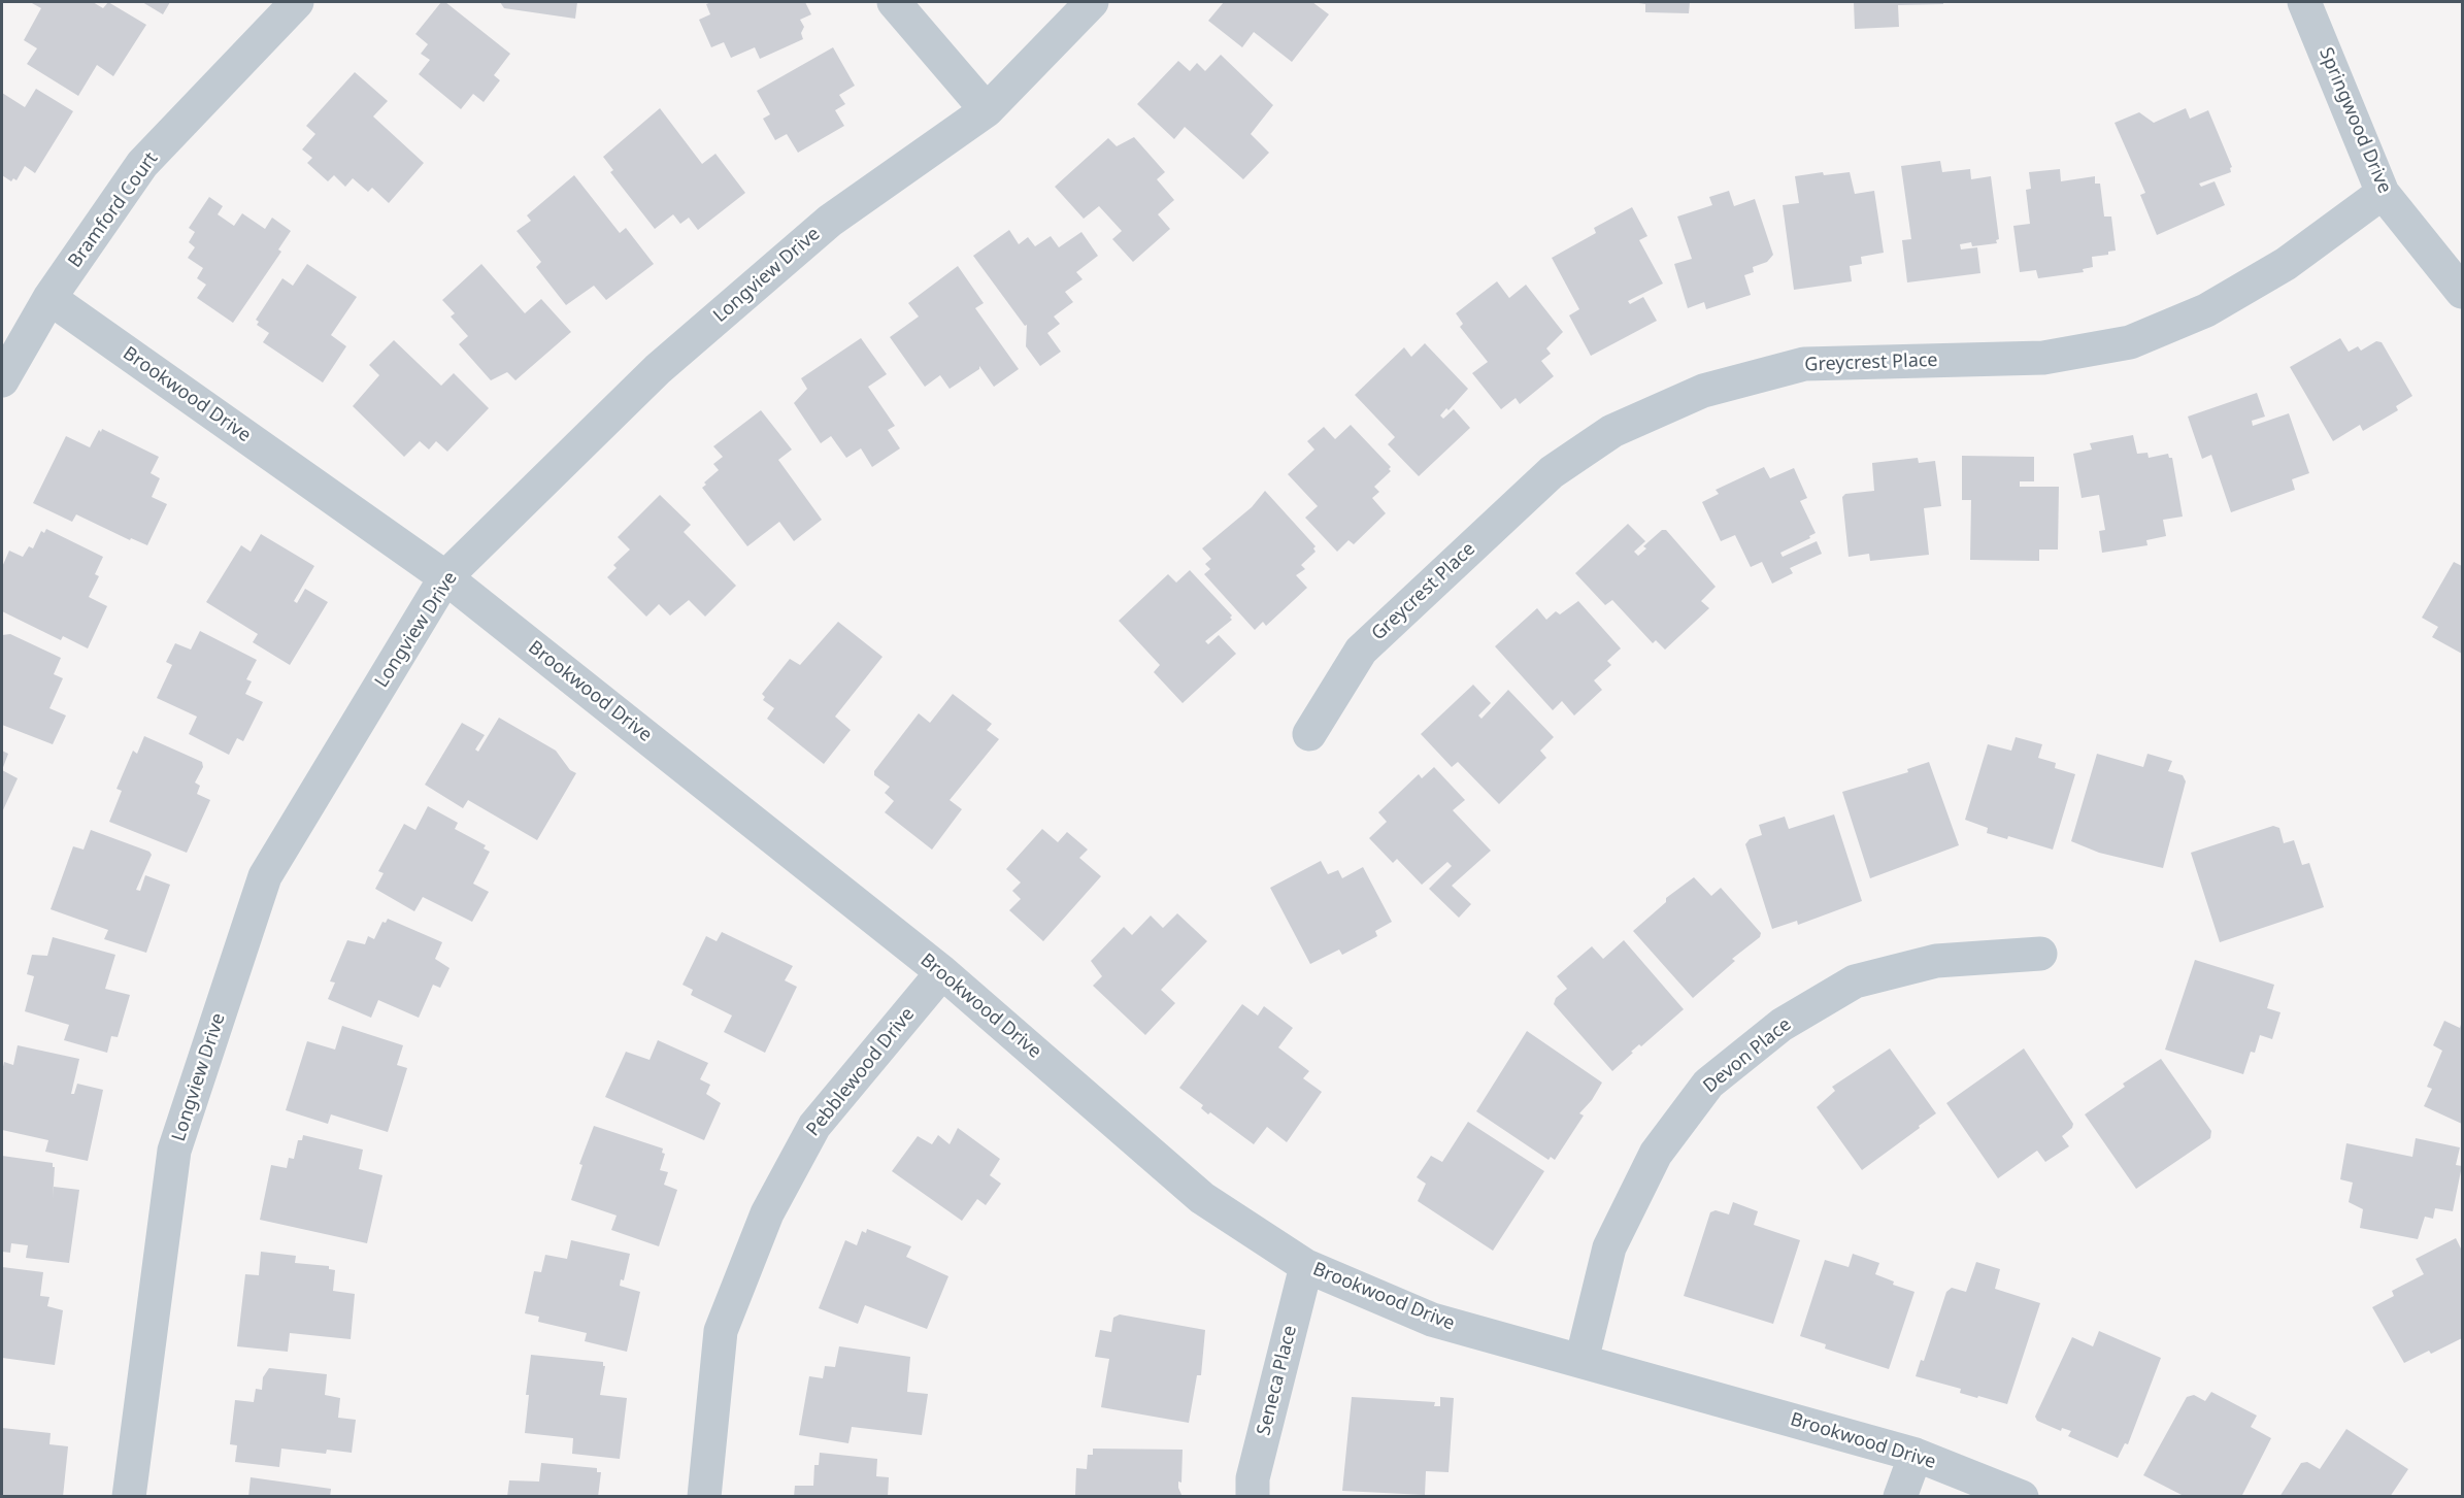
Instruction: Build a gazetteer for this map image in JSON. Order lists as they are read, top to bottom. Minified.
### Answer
{"streets":{"street":["Springwood Drive","Bramford Court","Longview Drive","Greycrest Place","Brookwood Drive","Devon Place","Pebblewood Drive","Seneca Place"]},"crossings":[["Springwood Drive","Greycrest Place"],["Bramford Court","Brookwood Drive"],["Longview Drive","Brookwood Drive"],["Brookwood Drive","Devon Place"],["Brookwood Drive","Pebblewood Drive"],["Brookwood Drive","Seneca Place"]]}
